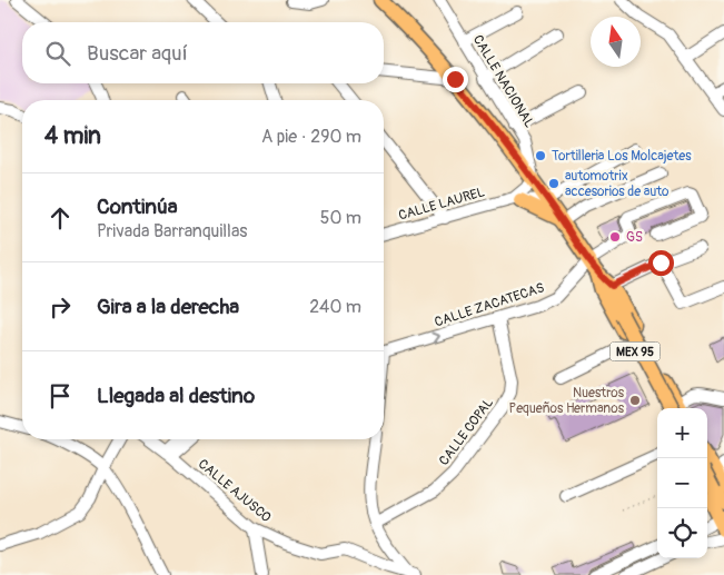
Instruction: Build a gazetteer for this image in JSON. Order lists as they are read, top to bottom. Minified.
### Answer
{"streets":{"main road":["MEX 95"],"street":["CALLE NACIONAL","CALLE LAUREL","CALLE ZACATECAS","CALLE COPAL","CALLE AJUSCO"]},"crossings":[["CALLE NACIONAL","CALLE LAUREL"],["CALLE NACIONAL","MEX 95"],["CALLE LAUREL","MEX 95"],["CALLE ZACATECAS","MEX 95"],["CALLE ZACATECAS","CALLE COPAL"]],"places":["Tortilleria Los Molcajetes","automotrix accesorios de auto","GS","Nuestros Pequeños Hermanos"],"north":"top","page":{"search":"Buscar aquí","heading":["4 min","A pie · 290 m"],"list":[["Continúa","Privada Barranquillas","50 m"],["Gira a la derecha","240 m"],"Llegada al destino"],"map_buttons":["+","−"]}}
